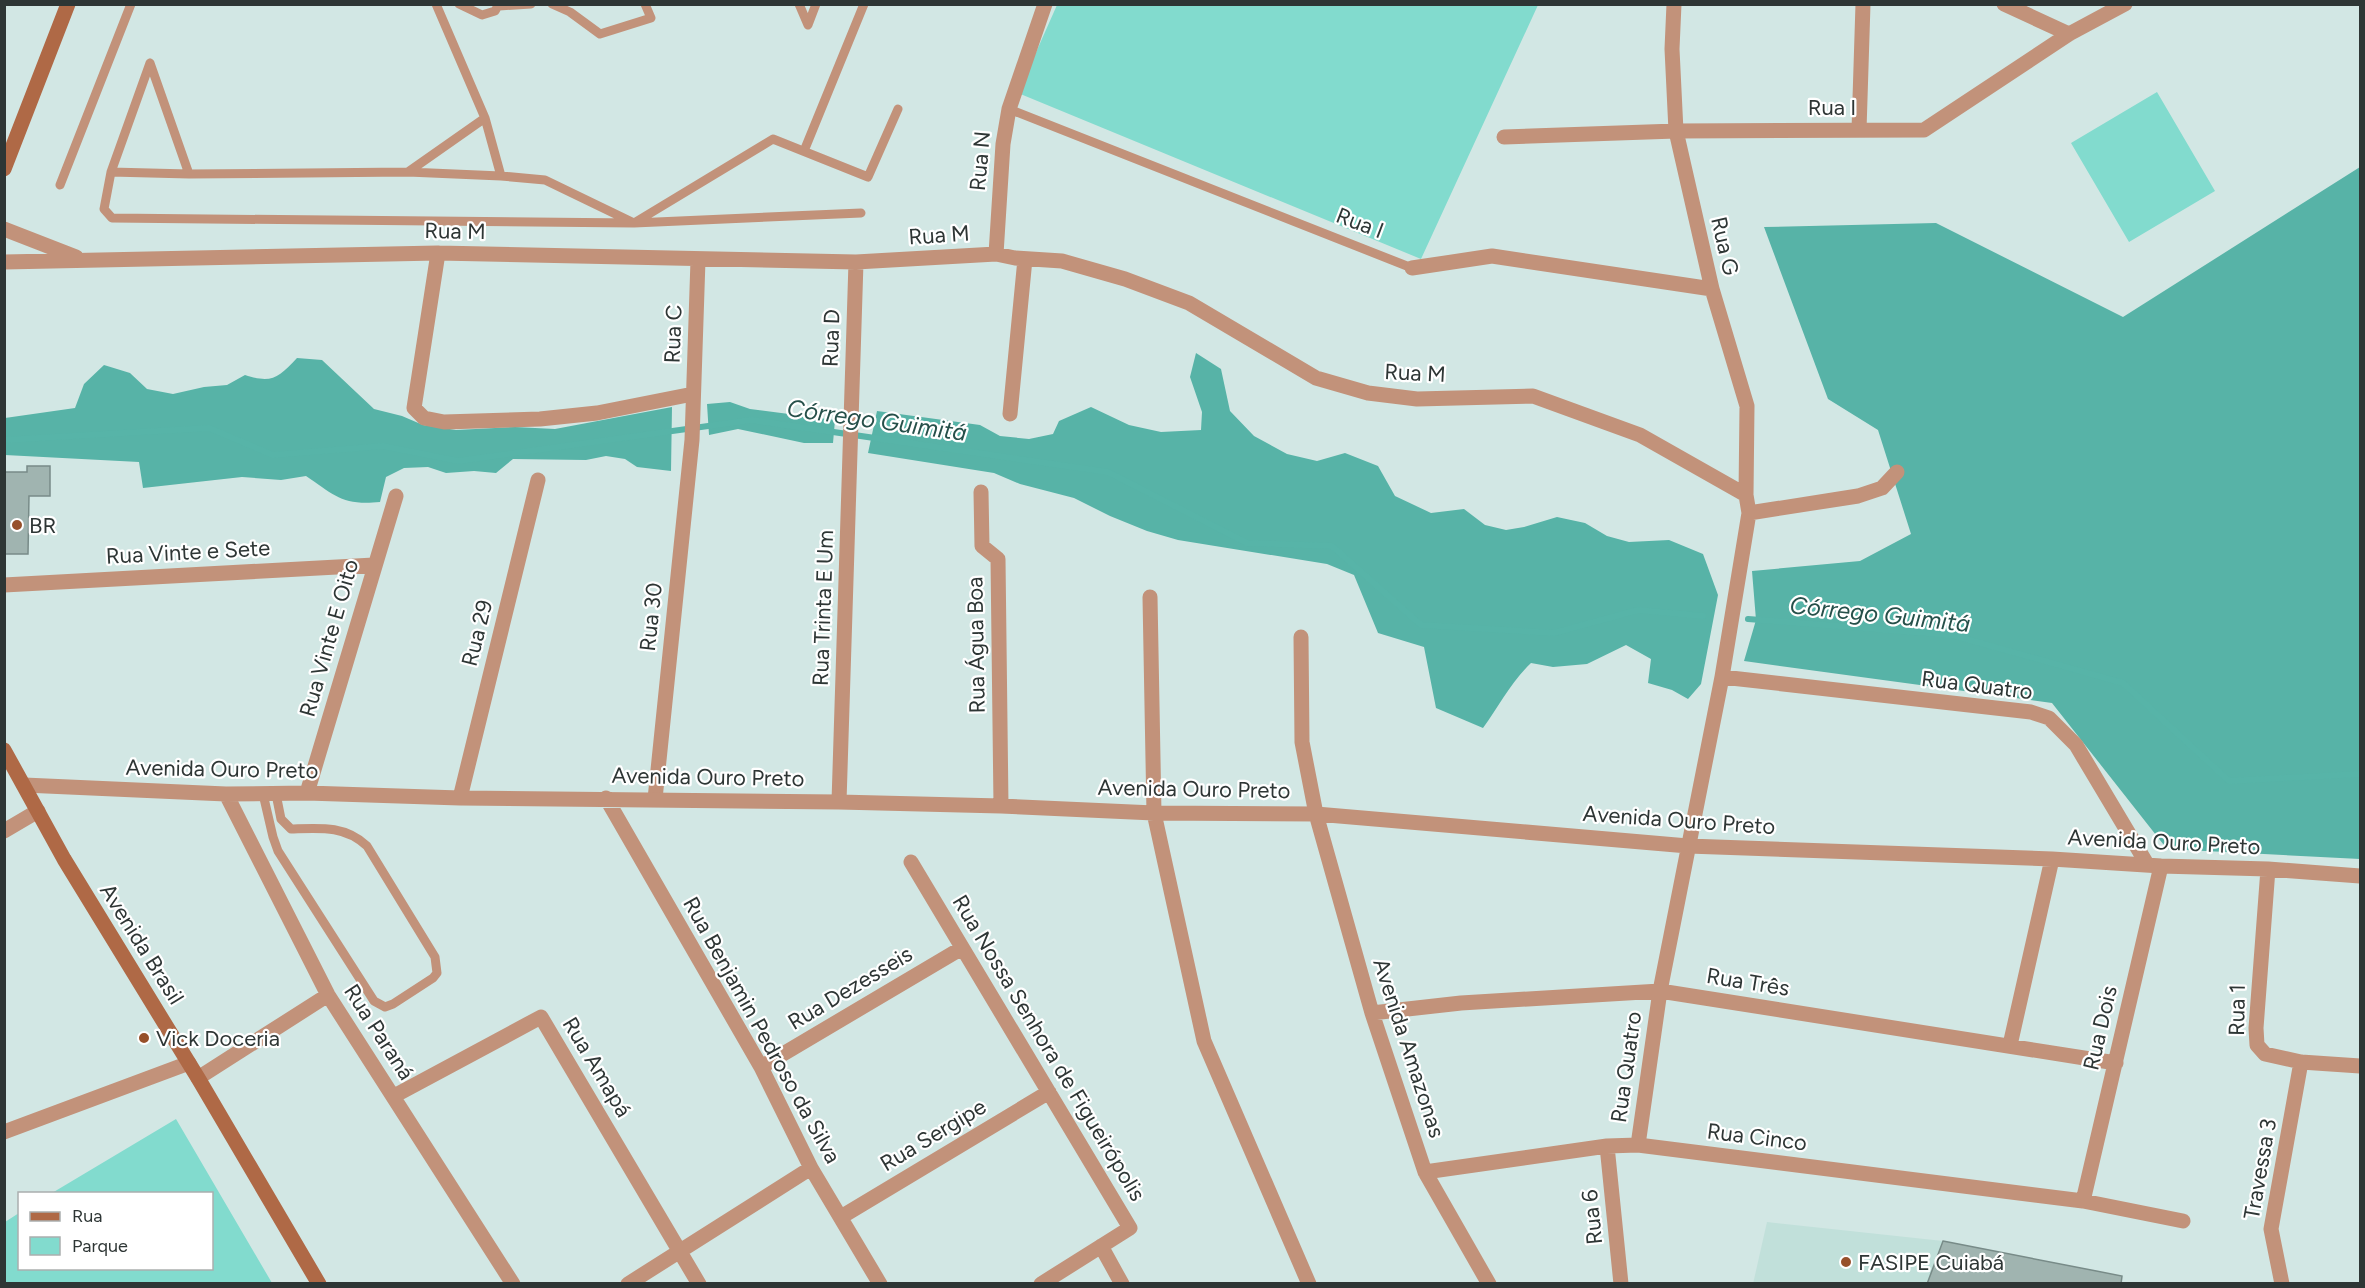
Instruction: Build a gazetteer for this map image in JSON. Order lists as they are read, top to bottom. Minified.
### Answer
{"streets":{"main road":["Avenida Brasil"],"street":["Rua I","Rua N","Rua M","Rua G","Rua C","Rua D","Rua Vinte e Sete","Rua Trinta E Um","Rua 30","Rua 29","Rua Vinte E Oito","Rua Água Boa","Rua Quatro","Avenida Ouro Preto","Rua Três","Rua Dezesseis","Rua 1","Rua Dois","Rua Benjamin Pedroso da Silva","Rua Paraná","Rua Nossa Senhora de Figueirópolis","Avenida Amazonas","Rua Amapá","Rua Sergipe","Rua Cinco","Travessa 3","Rua 6"]},"crossings":[["Rua I","Rua N"],["Rua I","Rua G"],["Rua N","Rua M"],["Rua M","Rua G"],["Rua M","Rua C"],["Rua M","Rua D"],["Rua M","Rua Quatro"],["Rua G","Rua Quatro"],["Rua C","Rua 30"],["Rua D","Rua Trinta E Um"],["Rua Vinte e Sete","Rua Vinte E Oito"],["Rua Trinta E Um","Avenida Ouro Preto"],["Rua 30","Avenida Ouro Preto"],["Rua 29","Avenida Ouro Preto"],["Rua Vinte E Oito","Avenida Ouro Preto"],["Rua Água Boa","Avenida Ouro Preto"],["Rua Quatro","Avenida Ouro Preto"],["Rua Quatro","Rua Três"],["Rua Quatro","Rua Dois"],["Rua Quatro","Rua Cinco"],["Avenida Ouro Preto","Avenida Brasil"],["Avenida Ouro Preto","Rua 1"],["Avenida Ouro Preto","Rua Dois"],["Avenida Ouro Preto","Rua Benjamin Pedroso da Silva"],["Avenida Ouro Preto","Rua Paraná"],["Avenida Ouro Preto","Avenida Amazonas"],["Rua Três","Rua Dois"],["Rua Três","Avenida Amazonas"],["Rua Dezesseis","Rua Benjamin Pedroso da Silva"],["Rua Dezesseis","Rua Nossa Senhora de Figueirópolis"],["Rua 1","Travessa 3"],["Rua Dois","Rua Cinco"],["Rua Benjamin Pedroso da Silva","Rua Sergipe"],["Rua Paraná","Rua Amapá"],["Rua Nossa Senhora de Figueirópolis","Rua Sergipe"],["Avenida Amazonas","Rua Cinco"],["Rua Cinco","Rua 6"]],"water":["Córrego Guimitá"],"places":["BR","Vick Doceria","FASIPE Cuiabá"],"legend":["Rua","Parque"]}
